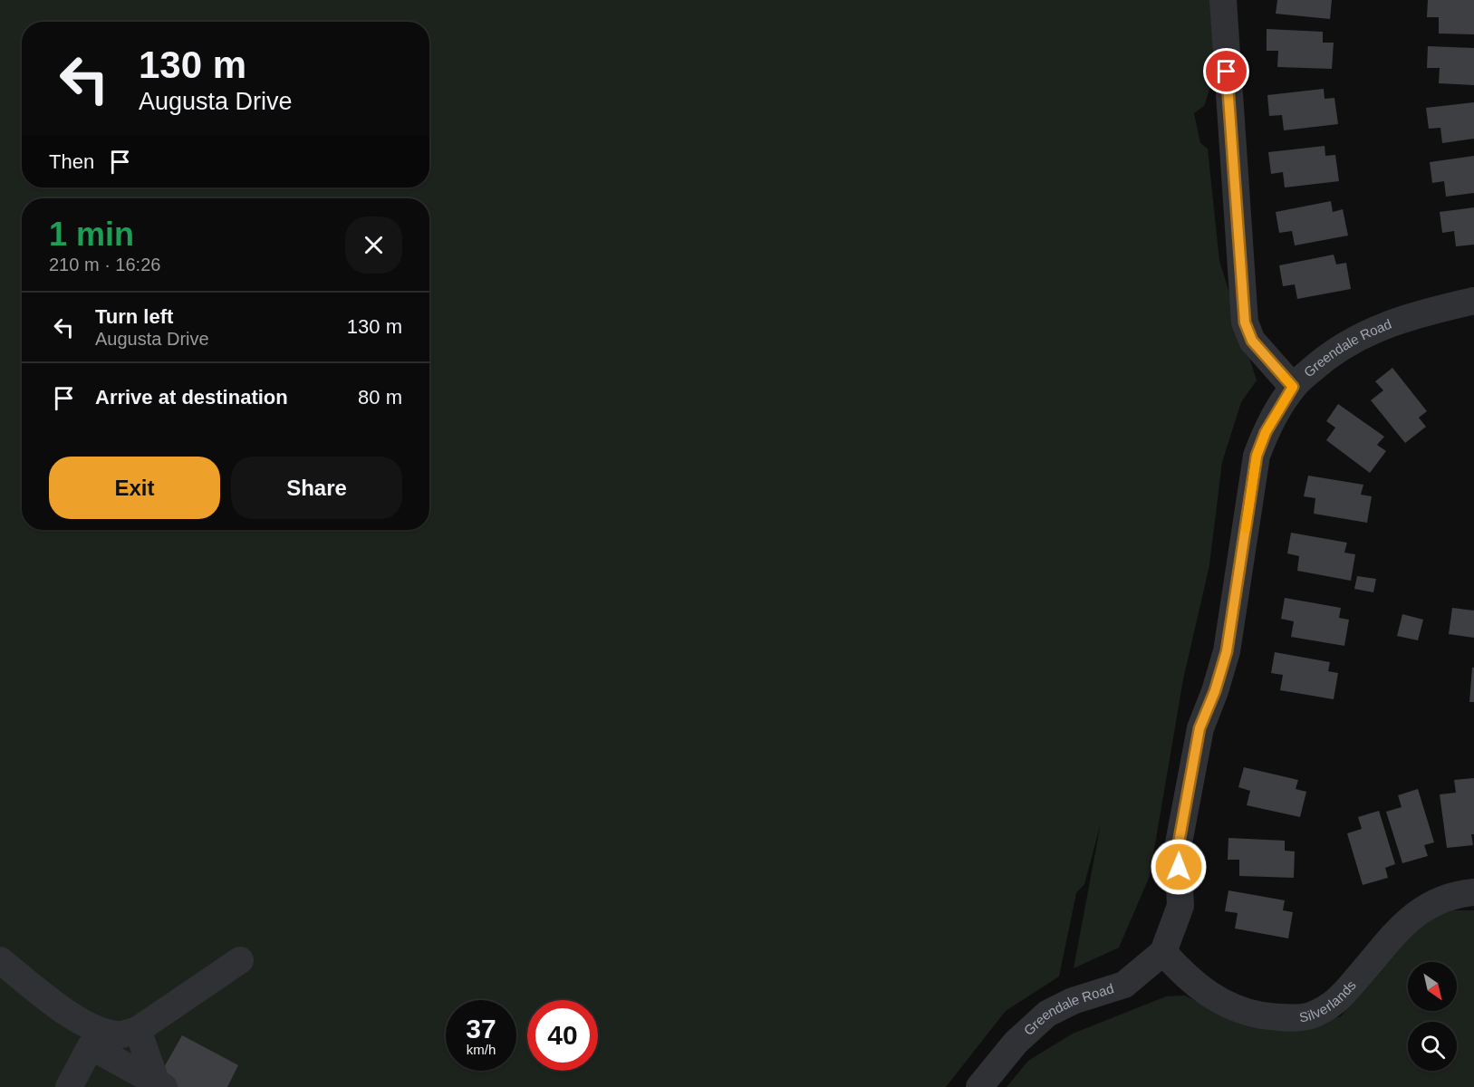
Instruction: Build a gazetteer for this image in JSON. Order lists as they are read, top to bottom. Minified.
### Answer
{"streets":{"street":["Greendale Road","Silverlands"]},"crossings":[["Greendale Road","Silverlands"]],"north":"bottom right","page":{"turn":["130 m","Augusta Drive"],"then":"Then","heading":["1 min","210 m · 16:26"],"list":[{"name":"Turn left","note":"Augusta Drive","value":"130 m"},{"name":"Arrive at destination","value":"80 m"}],"buttons":["Exit","Share"],"speed":"37 km/h","limit":"40"}}
